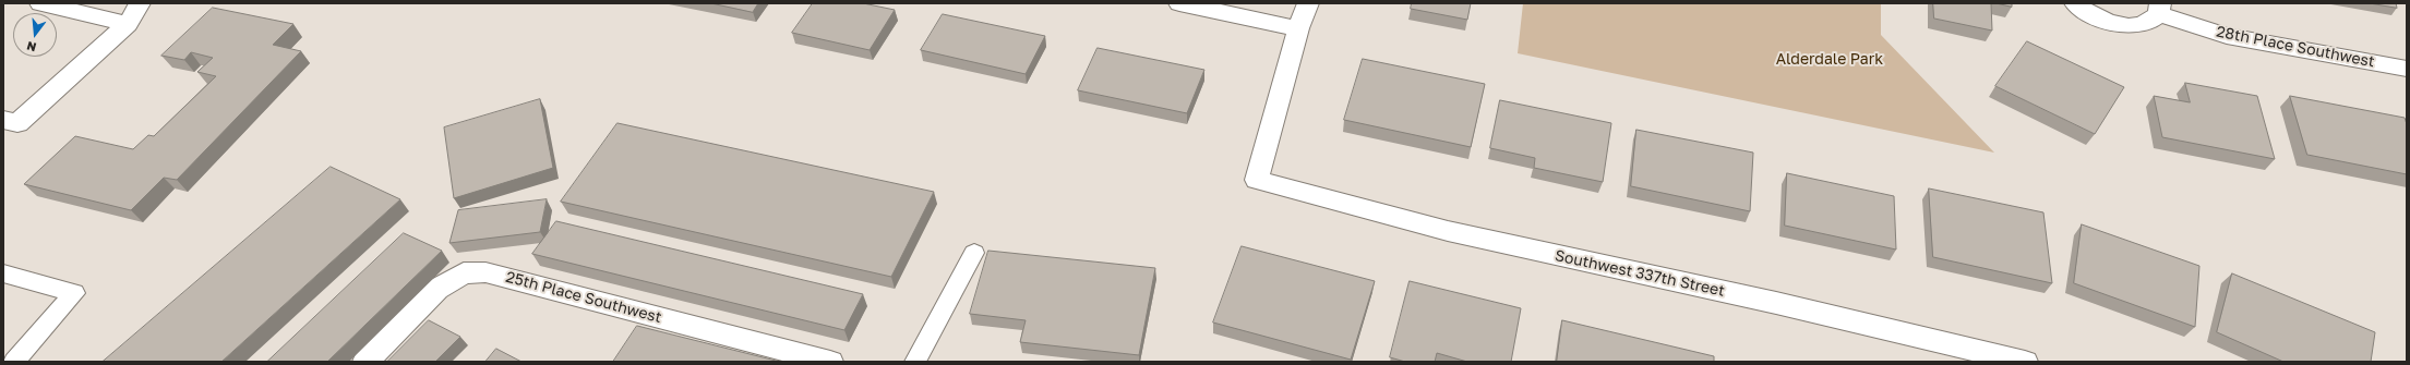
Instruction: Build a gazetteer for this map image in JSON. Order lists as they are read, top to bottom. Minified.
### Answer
{"streets":{"street":["28th Place Southwest","Southwest 337th Street","25th Place Southwest"]},"parks":["Alderdale Park"],"north":"bottom"}
